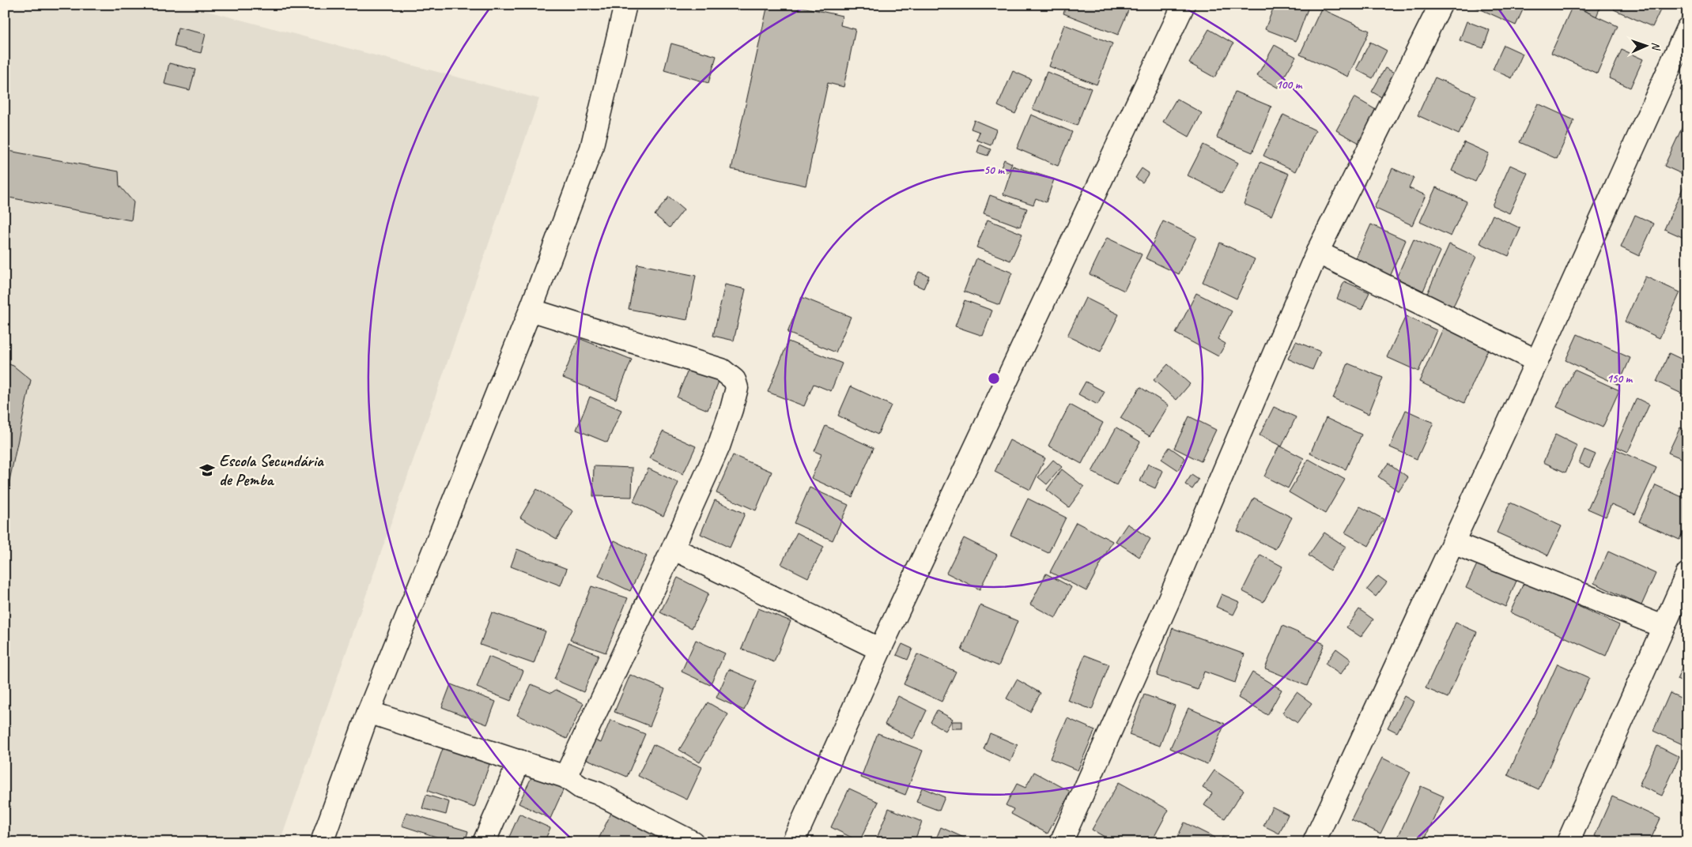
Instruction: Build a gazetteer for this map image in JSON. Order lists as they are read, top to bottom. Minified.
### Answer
{"places":{"school or university":["Escola Secundária de Pemba"]},"north":"right","rings":["100 m","50 m","150 m"]}
